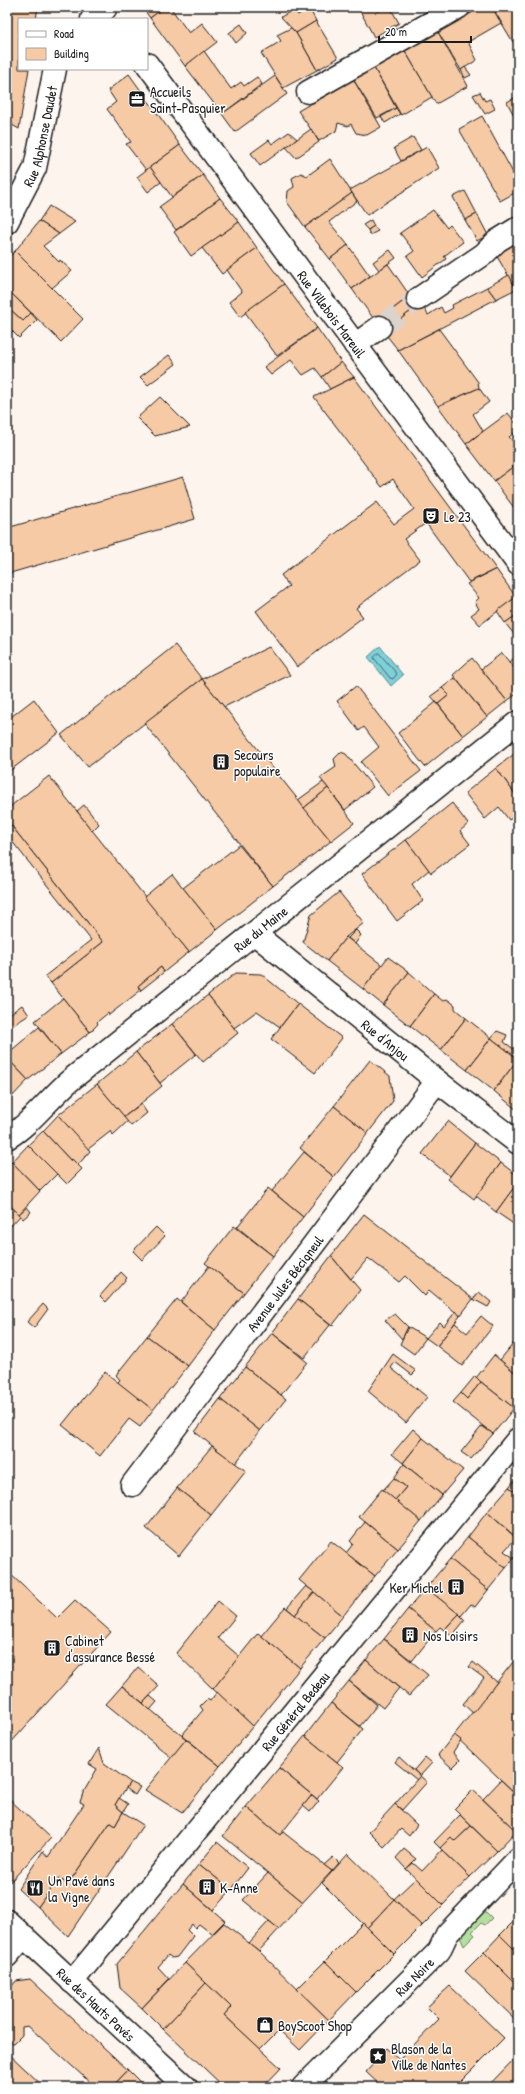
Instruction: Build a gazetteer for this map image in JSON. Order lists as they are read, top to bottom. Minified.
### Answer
{"streets":{"street":["Rue Alphonse Daudet","Rue Villebois Mareuil","Rue du Maine","Rue d'Anjou","Avenue Jules Bécigneul","Rue Général Bedeau","Rue Noire","Rue des Hauts Pavés"]},"crossings":[["Rue du Maine","Rue d'Anjou"],["Rue d'Anjou","Avenue Jules Bécigneul"],["Rue Général Bedeau","Rue des Hauts Pavés"]],"places":{"office":["Accueils Saint-Pasquier"],"theatre":["Le 23"],"building":["Secours populaire","Ker Michel","Nos Loisirs","Cabinet d'assurance Bessé","K-Anne"],"restaurant":["Un Pavé dans la Vigne"],"shop":["BoyScoot Shop"],"place":["Blason de la Ville de Nantes"]},"legend":["Road","Building"],"scale_bar":"20 m"}
